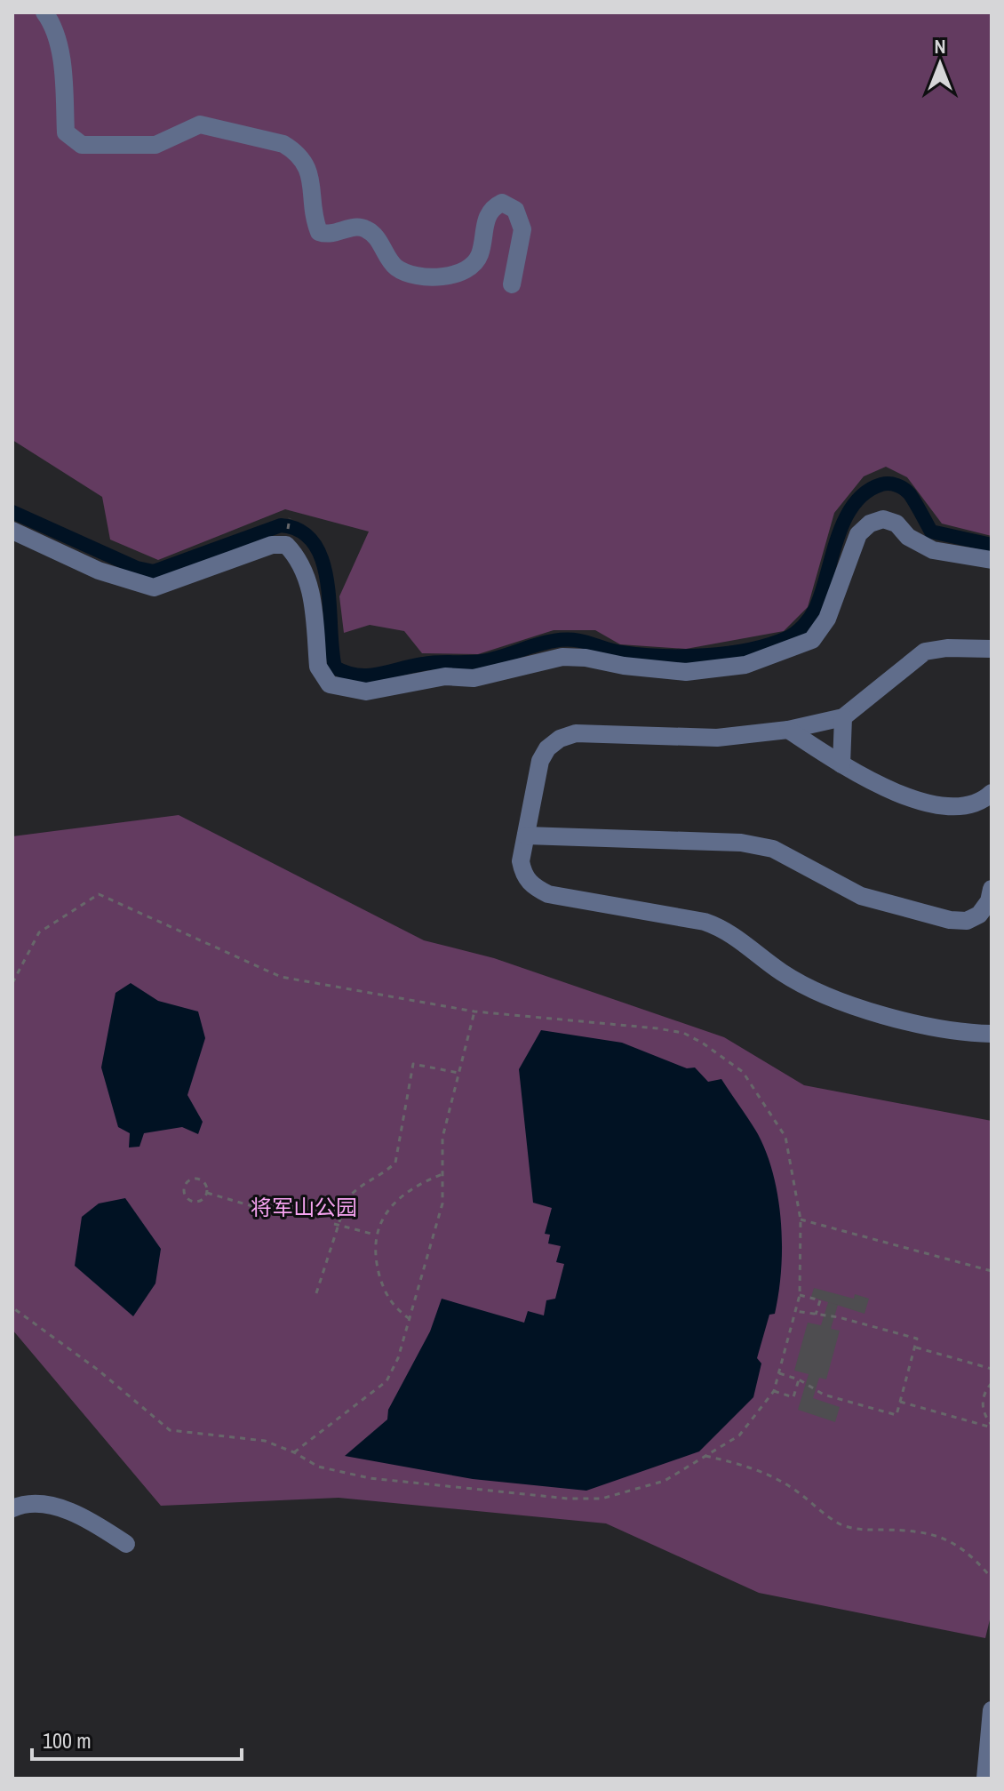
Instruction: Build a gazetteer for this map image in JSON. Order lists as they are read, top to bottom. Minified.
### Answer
{"parks":["将军山公园"],"scale_bar":"100 m","north":"top"}
